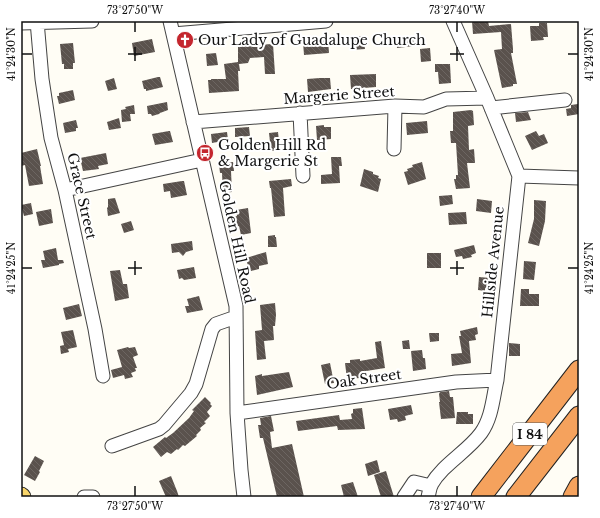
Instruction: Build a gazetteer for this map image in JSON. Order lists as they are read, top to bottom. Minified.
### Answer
{"streets":{"highway":["I 84"],"street":["Margerie Street","Grace Street","Golden Hill Road","Hillside Avenue","Oak Street"]},"crossings":[["Margerie Street","Golden Hill Road"],["Margerie Street","Hillside Avenue"],["Golden Hill Road","Oak Street"],["Hillside Avenue","Oak Street"]],"places":{"church":["Our Lady of Guadalupe Church"],"bus stop":["Golden Hill Rd & Margerie St"]},"coordinates":["73°27'50\"W","73°27'40\"W","41°24'30\"N","41°24'25\"N"]}
